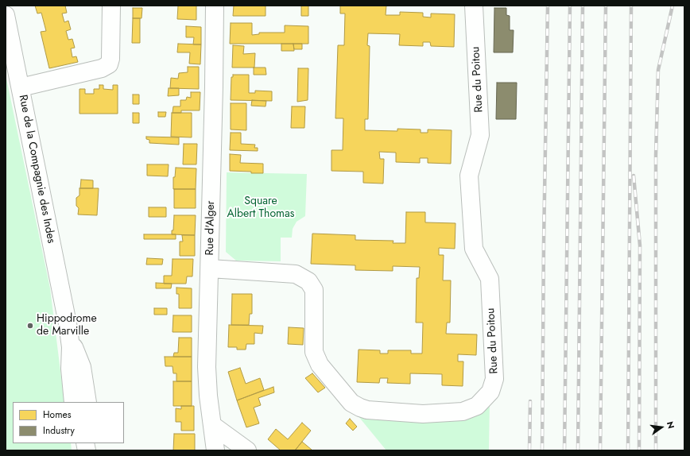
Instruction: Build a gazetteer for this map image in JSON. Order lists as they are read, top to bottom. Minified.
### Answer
{"streets":{"street":["Rue du Poitou","Rue de la Compagnie des Indes","Rue d'Alger"]},"crossings":[["Rue du Poitou","Rue d'Alger"]],"parks":["Square Albert Thomas"],"places":["Hippodrome de Marville"],"legend":["Homes","Industry"],"north":"right"}
